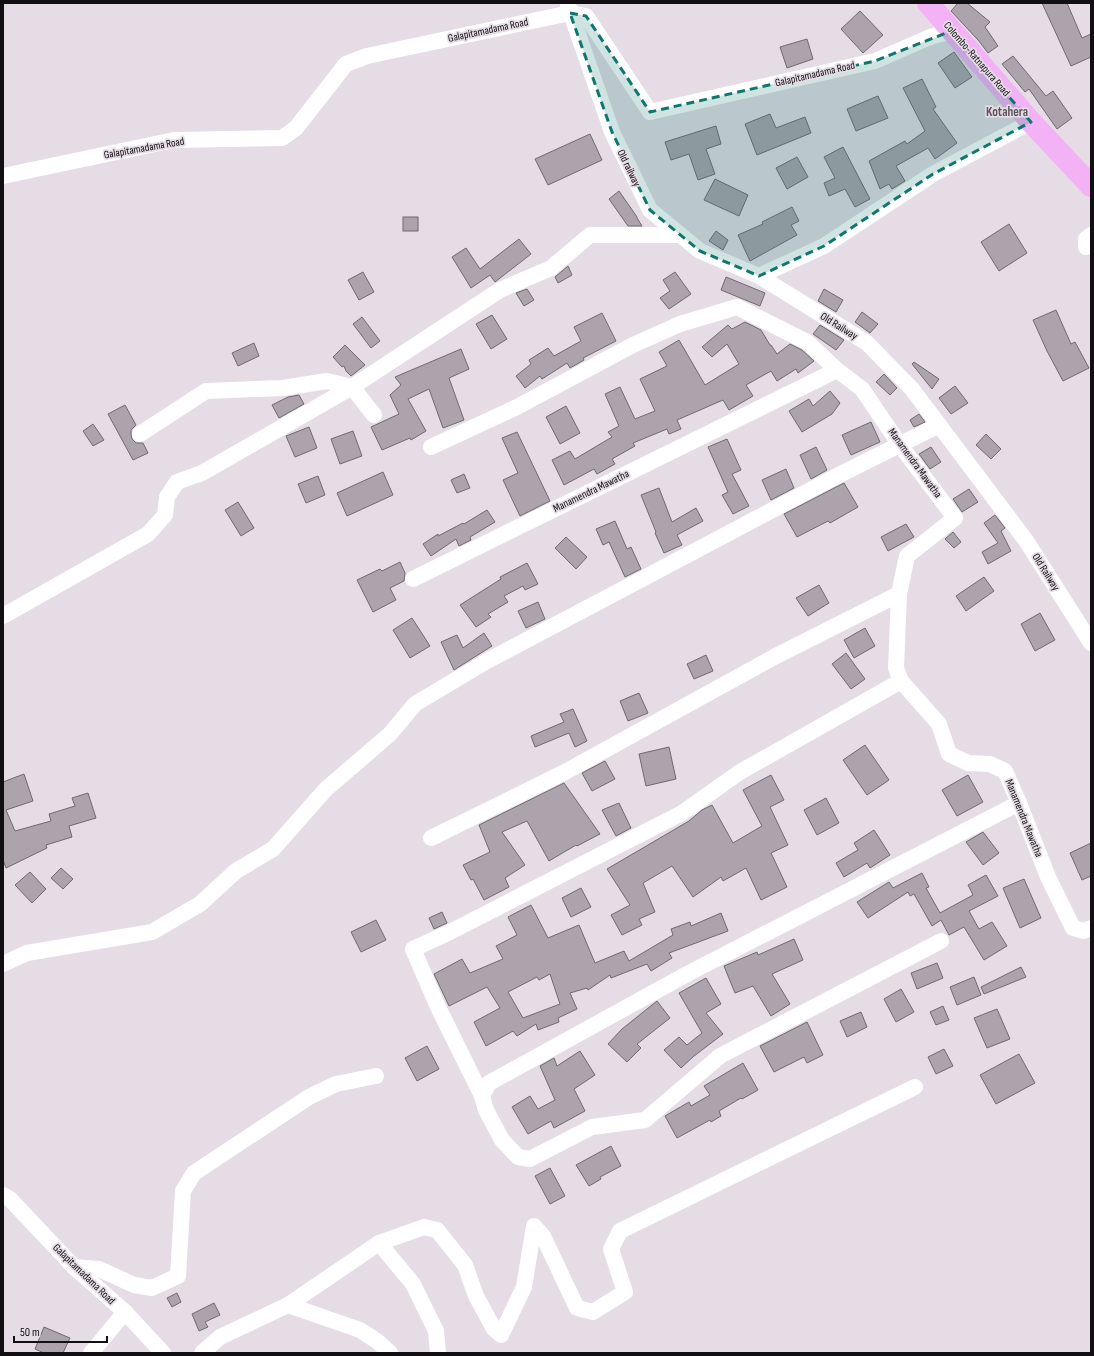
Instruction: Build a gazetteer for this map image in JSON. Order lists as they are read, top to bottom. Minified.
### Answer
{"streets":{"highway":["Colombo-Ratnapura Road"],"street":["Galapitamadama Road","Old railway","Old Railway","Manamendra Mawatha"]},"crossings":[["Galapitamadama Road","Colombo-Ratnapura Road"],["Galapitamadama Road","Old railway"],["Old railway","Old Railway"]],"districts":["Kotahera"],"scale_bar":"50 m"}
